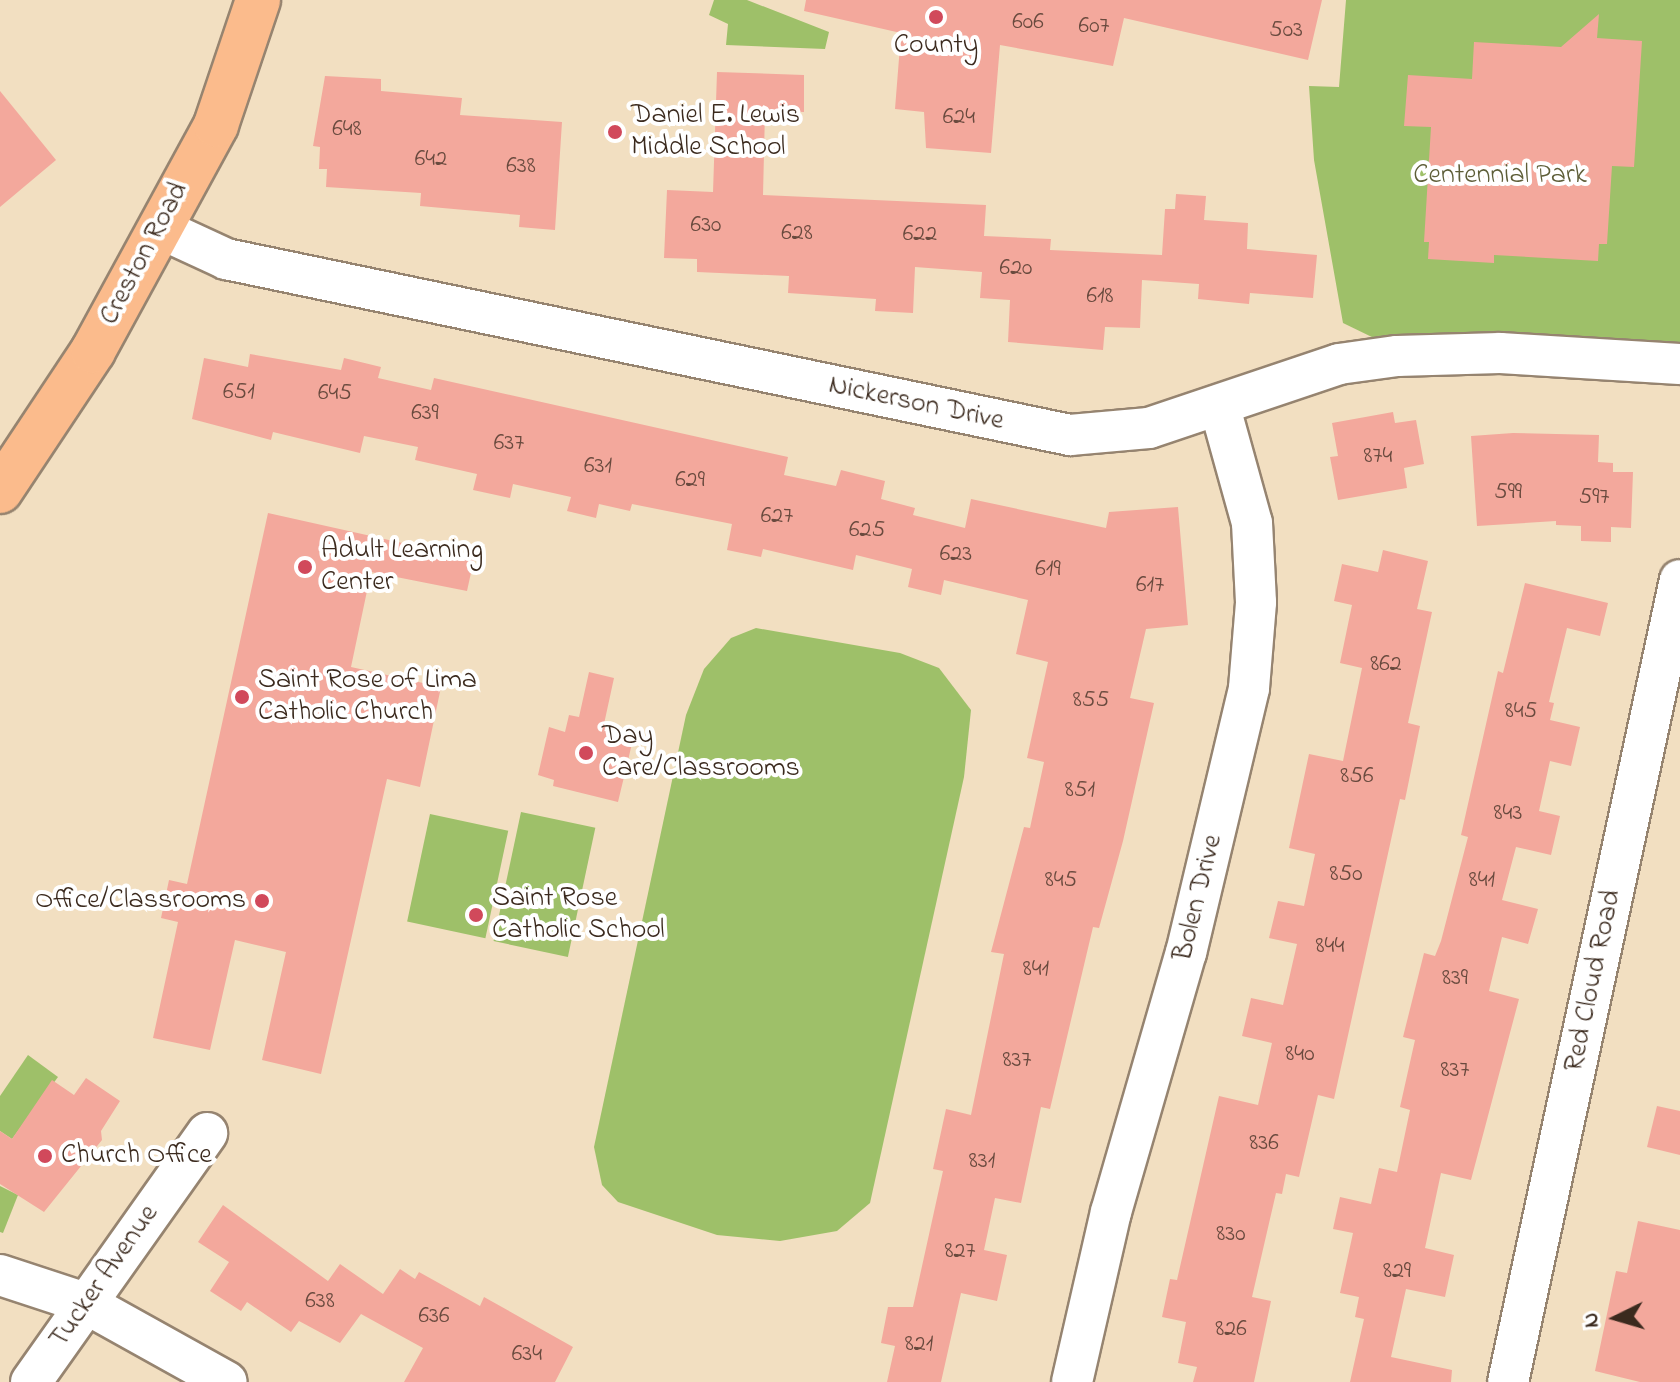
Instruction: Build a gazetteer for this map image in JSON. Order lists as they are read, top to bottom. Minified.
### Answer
{"streets":{"main road":["Creston Road"],"street":["Nickerson Drive","Bolen Drive","Red Cloud Road","Tucker Avenue"]},"crossings":[["Creston Road","Nickerson Drive"],["Nickerson Drive","Bolen Drive"]],"parks":["Centennial Park"],"places":["County","Daniel E. Lewis Middle School","Adult Learning Center","Saint Rose of Lima Catholic Church","Day Care/Classrooms","Office/Classrooms","Saint Rose Catholic School","Church Office"],"house_numbers":["606","607","503","624","648","642","638","630","628","622","620","618","651","645","639","637","874","631","629","599","597","627","625","623","619","617","862","855","845","856","851","843","850","845","841","844","841","839","840","837","837","836","831","830","827","829","638","636","826","821","634"],"north":"left"}
